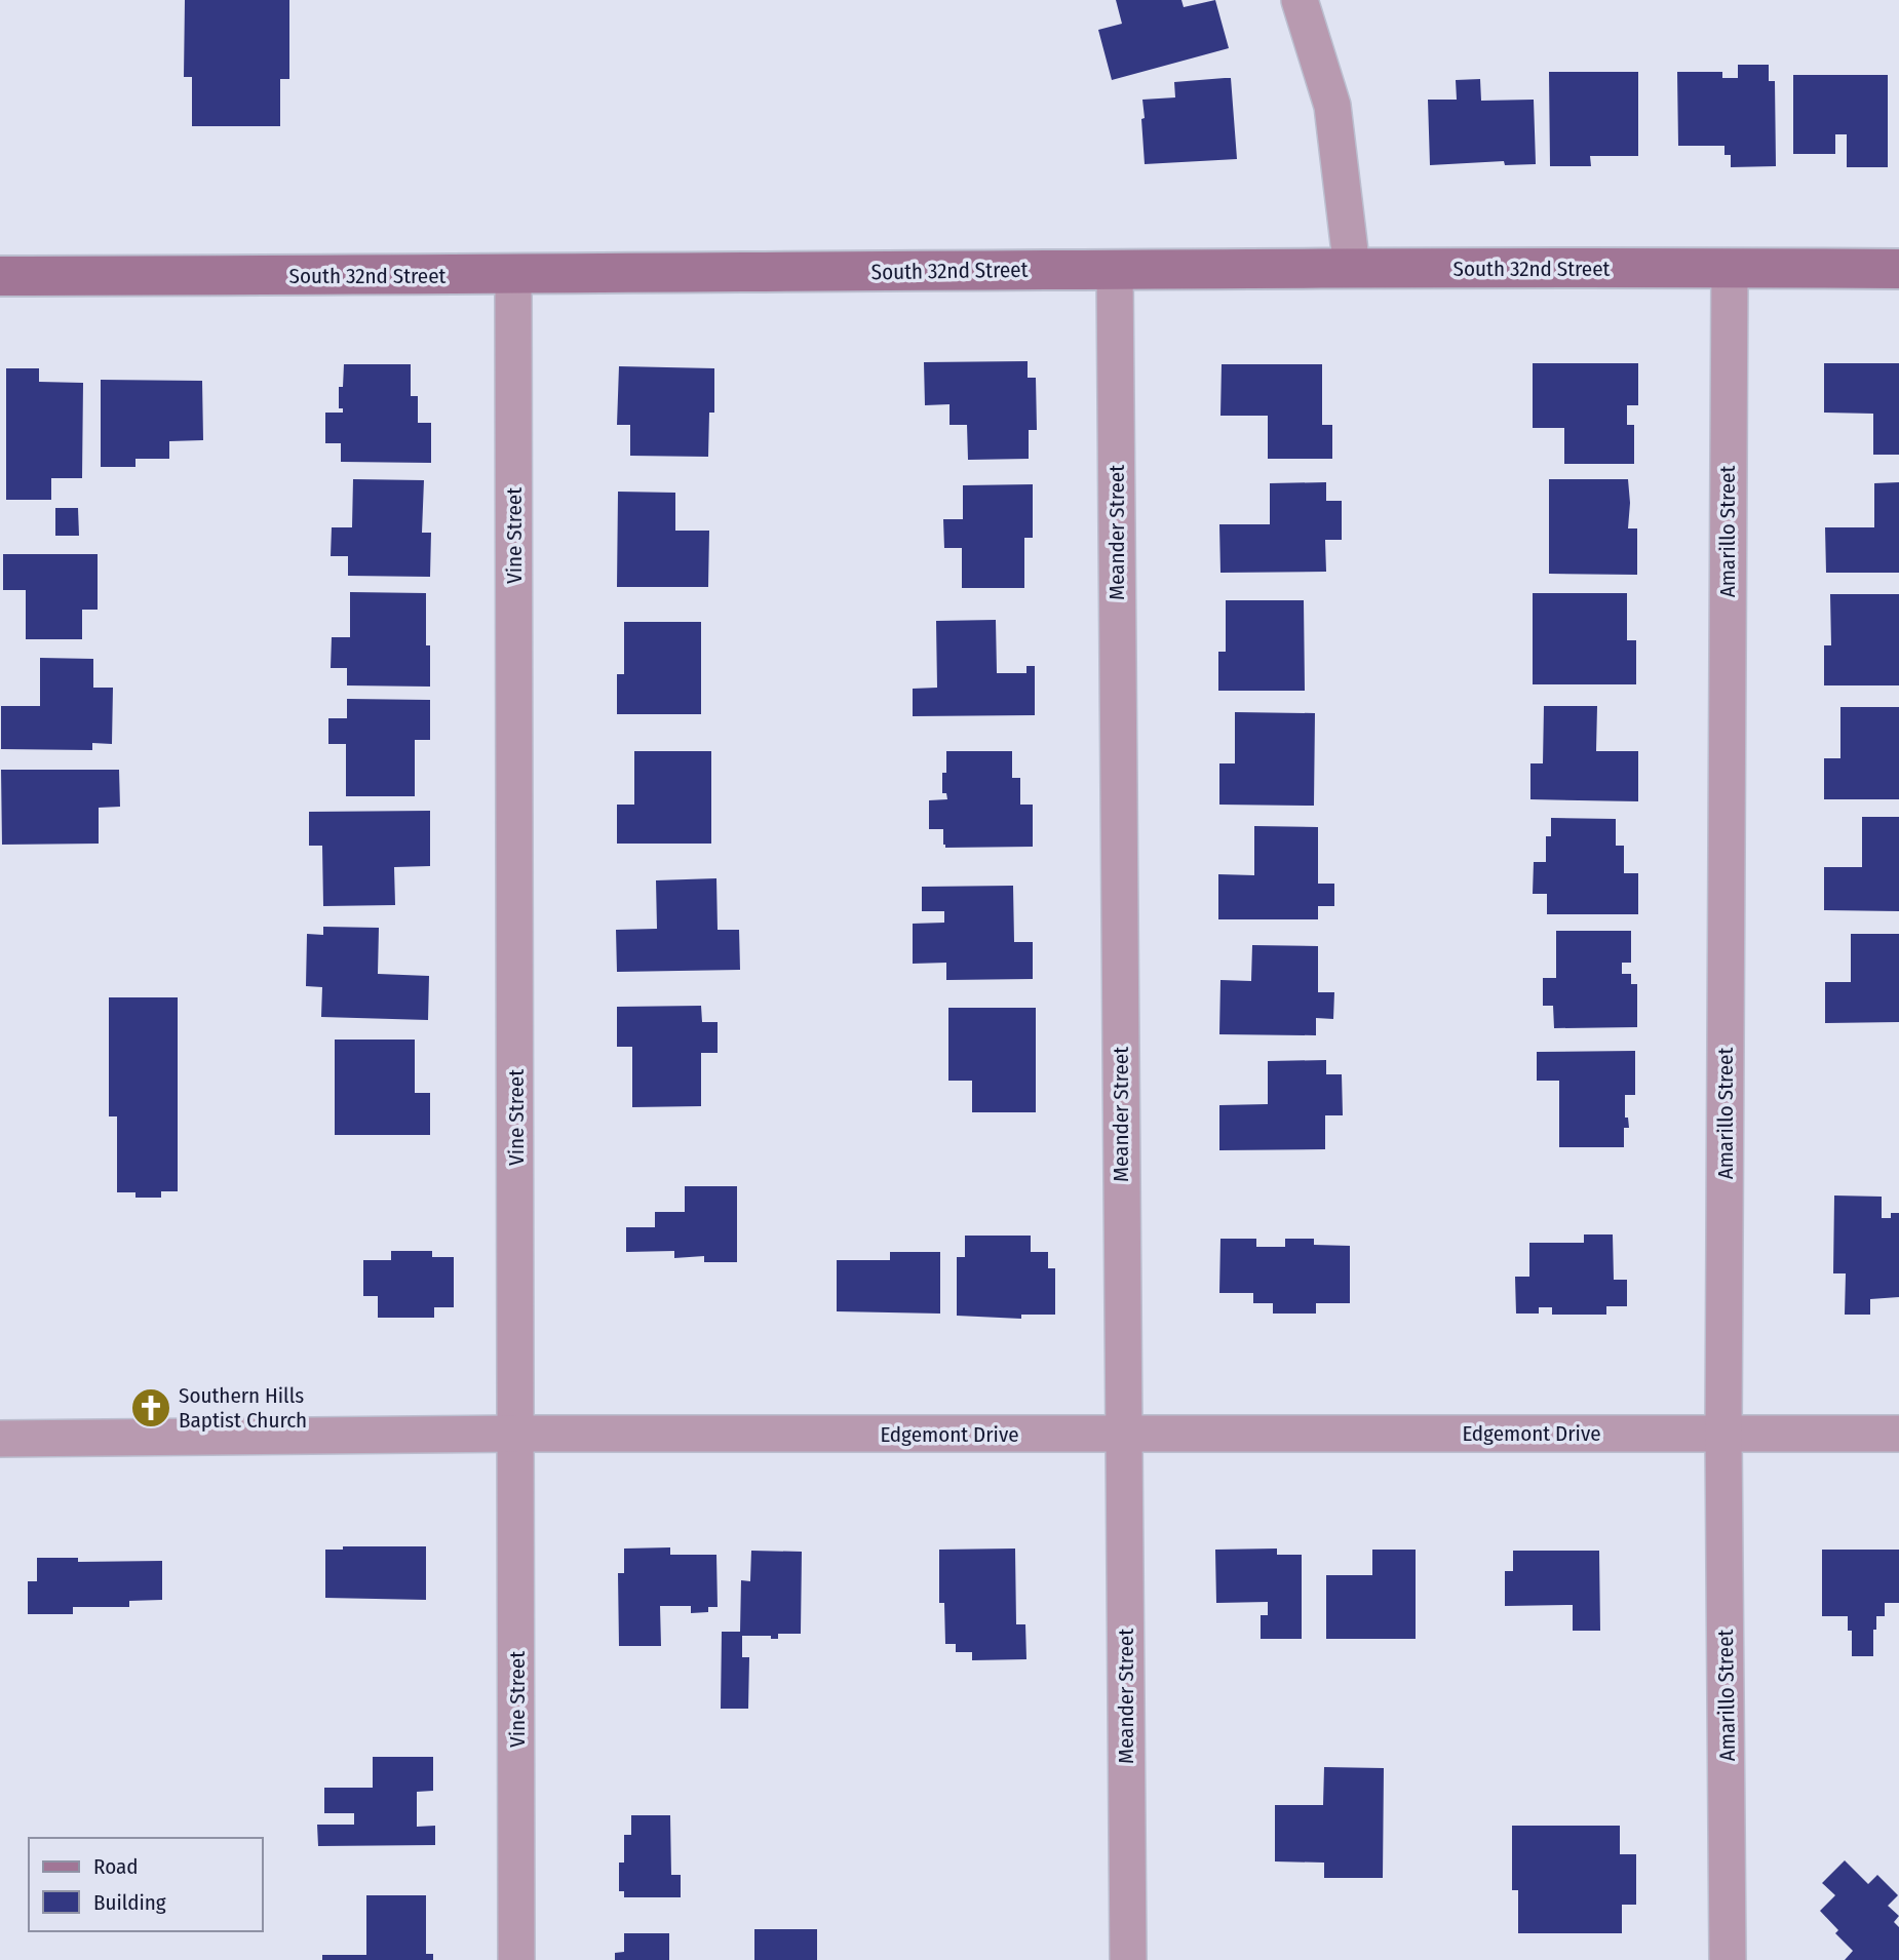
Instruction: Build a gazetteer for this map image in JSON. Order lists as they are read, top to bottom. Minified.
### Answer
{"streets":{"street":["South 32nd Street","Amarillo Street","Meander Street","Vine Street","Edgemont Drive"]},"crossings":[["South 32nd Street","Amarillo Street"],["South 32nd Street","Meander Street"],["South 32nd Street","Vine Street"],["Amarillo Street","Edgemont Drive"],["Meander Street","Edgemont Drive"],["Vine Street","Edgemont Drive"]],"places":{"church":["Southern Hills Baptist Church"]},"legend":["Road","Building"]}
